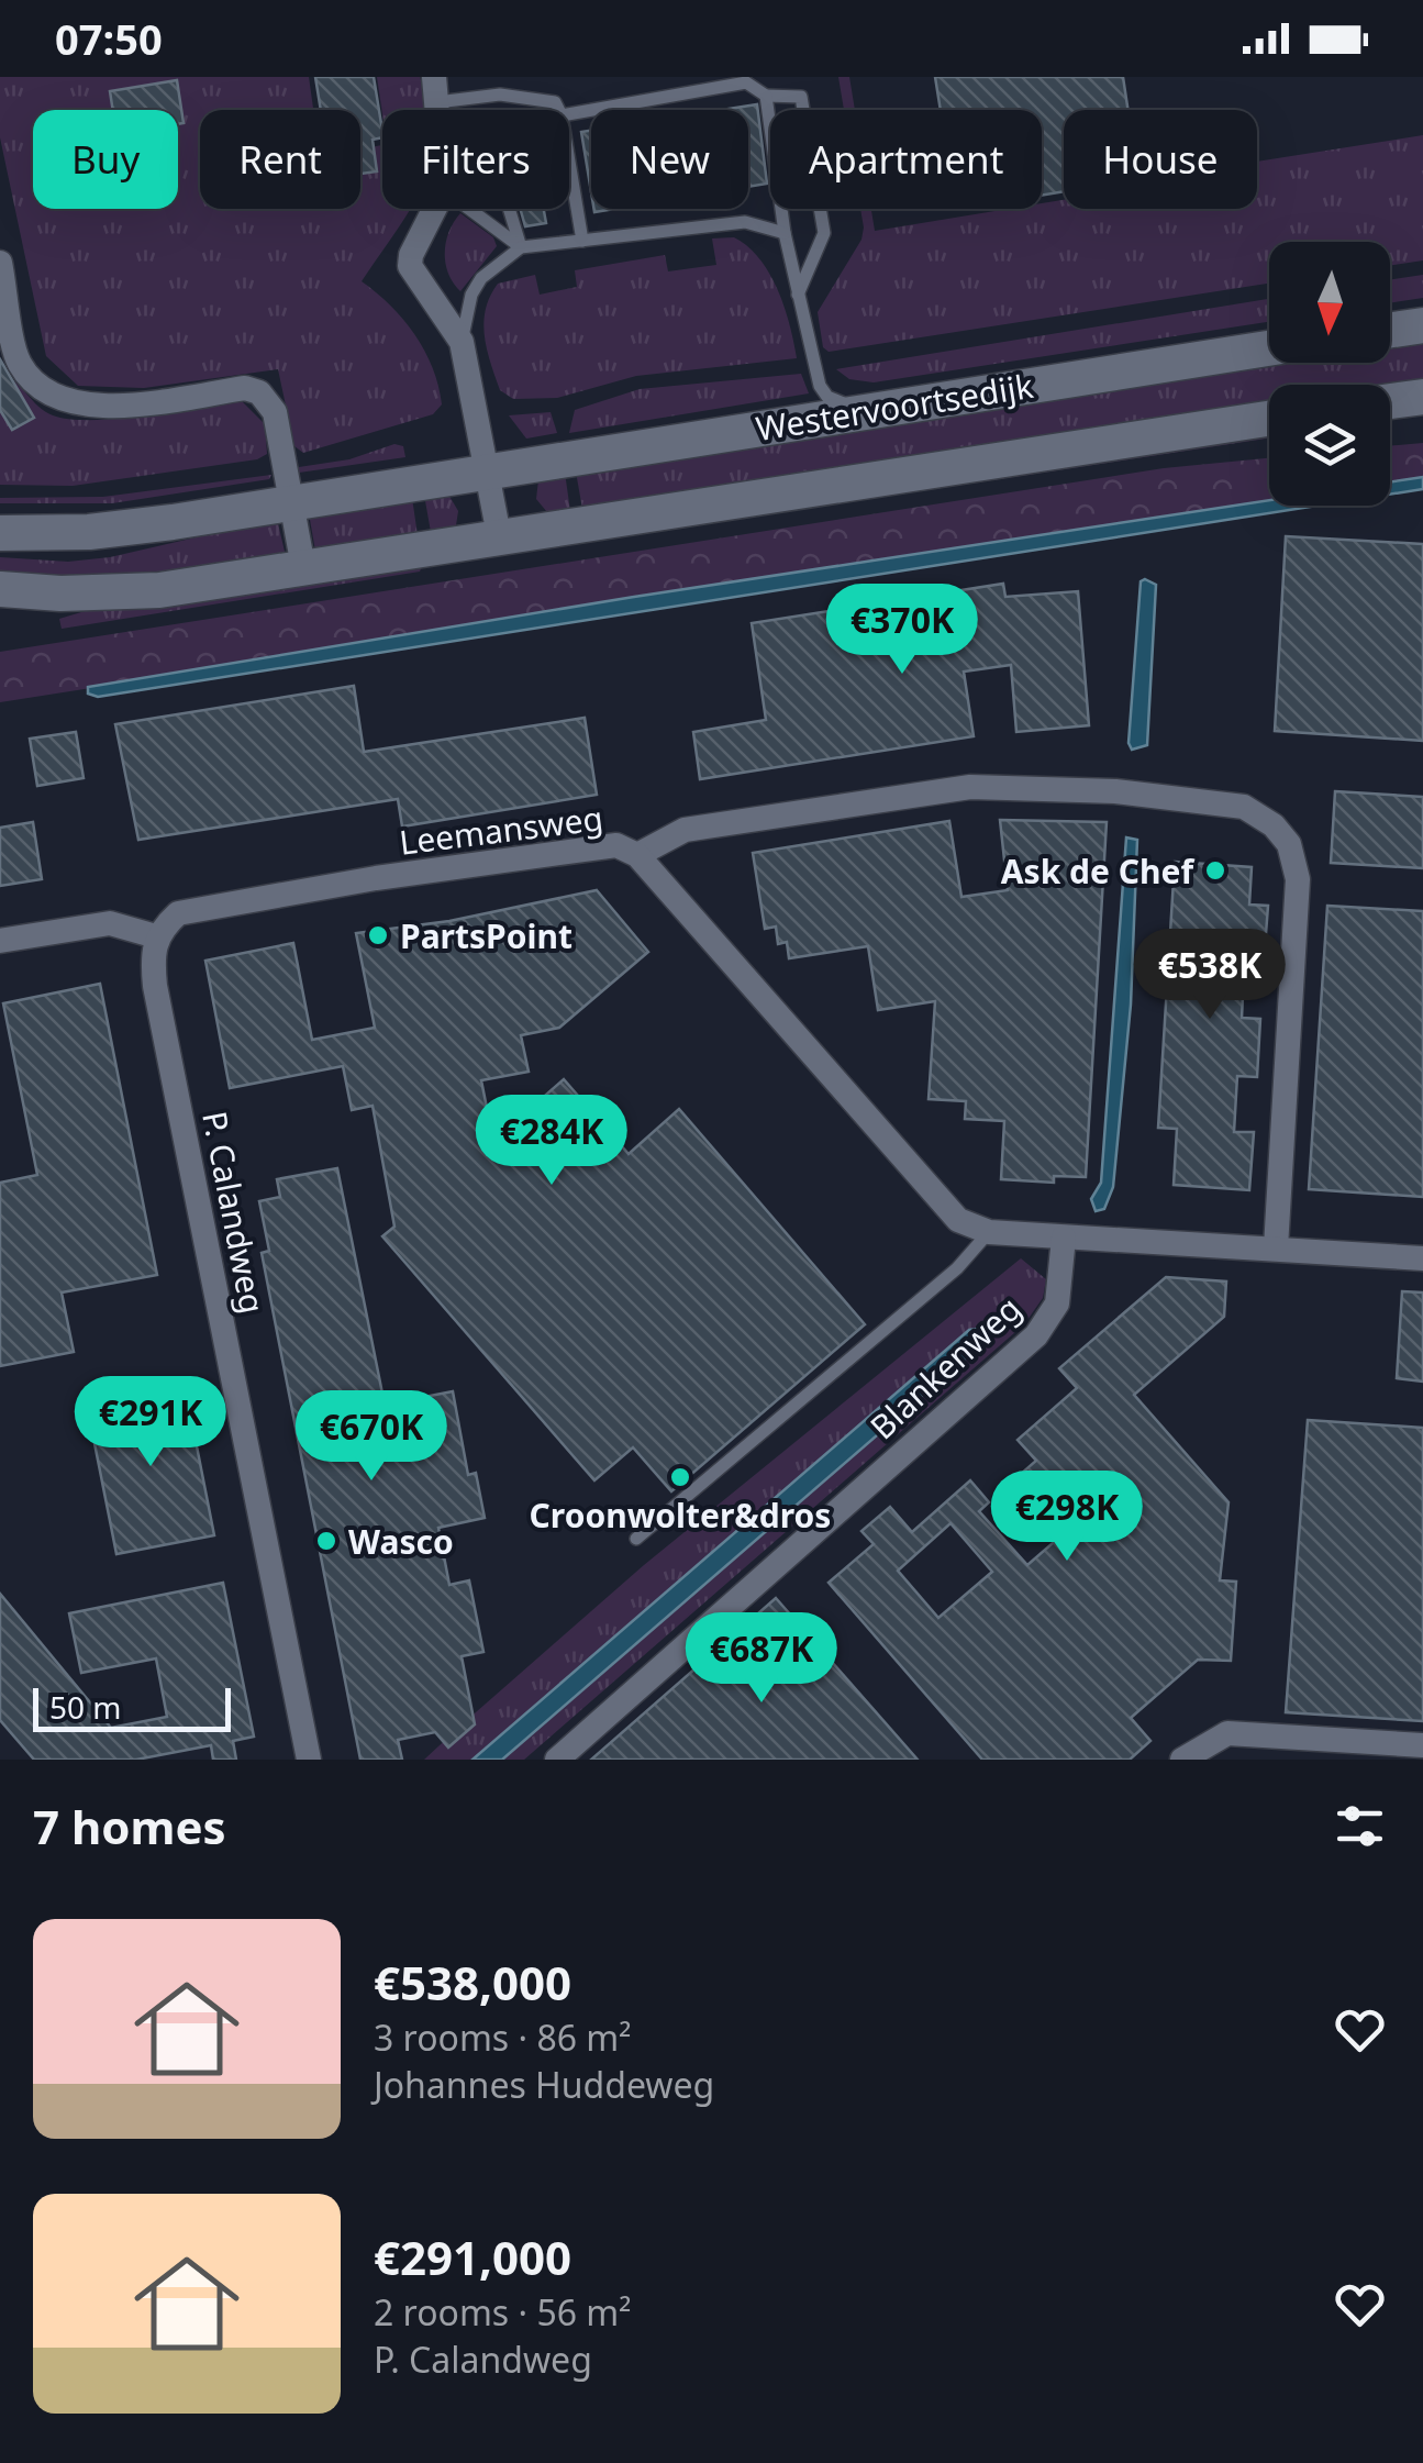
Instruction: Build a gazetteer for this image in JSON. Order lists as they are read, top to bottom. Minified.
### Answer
{"streets":{"main road":["Westervoortsedijk"],"street":["Leemansweg","P. Calandweg","Blankenweg"]},"crossings":[["Leemansweg","P. Calandweg"],["Leemansweg","Blankenweg"]],"places":["Ask de Chef","PartsPoint","Croonwolter&dros","Wasco"],"scale_bar":"50 m","north":"bottom","page":{"status":"07:50","chip":["Buy","Rent","Filters","New","Apartment","House"],"price":["€370K","€538K","€284K","€291K","€670K","€298K","€687K"],"scale":"50 m","heading":"7 homes","list":[{"name":"€538,000","note":"3 rooms · 86 m² · Johannes Huddeweg"},{"name":"€291,000","note":"2 rooms · 56 m² · P. Calandweg"}]}}
